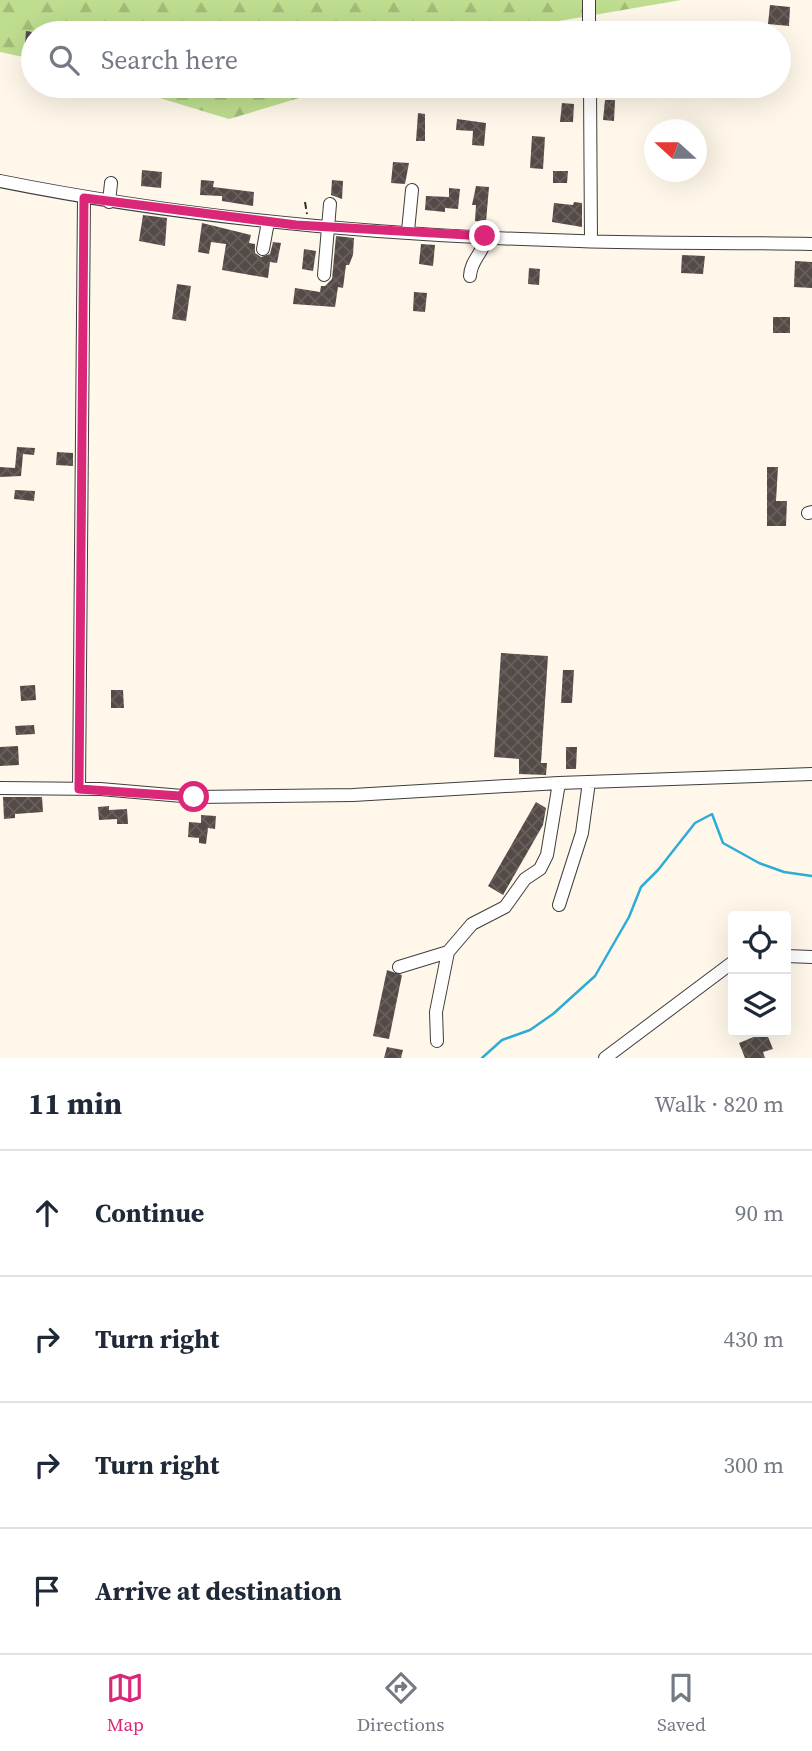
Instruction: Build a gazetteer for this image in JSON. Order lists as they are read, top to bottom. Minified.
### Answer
{"north":"left","page":{"search":"Search here","heading":["11 min","Walk · 820 m"],"list":[["Continue","90 m"],["Turn right","430 m"],["Turn right","300 m"],"Arrive at destination"],"nav":["Map","Directions","Saved"]}}
